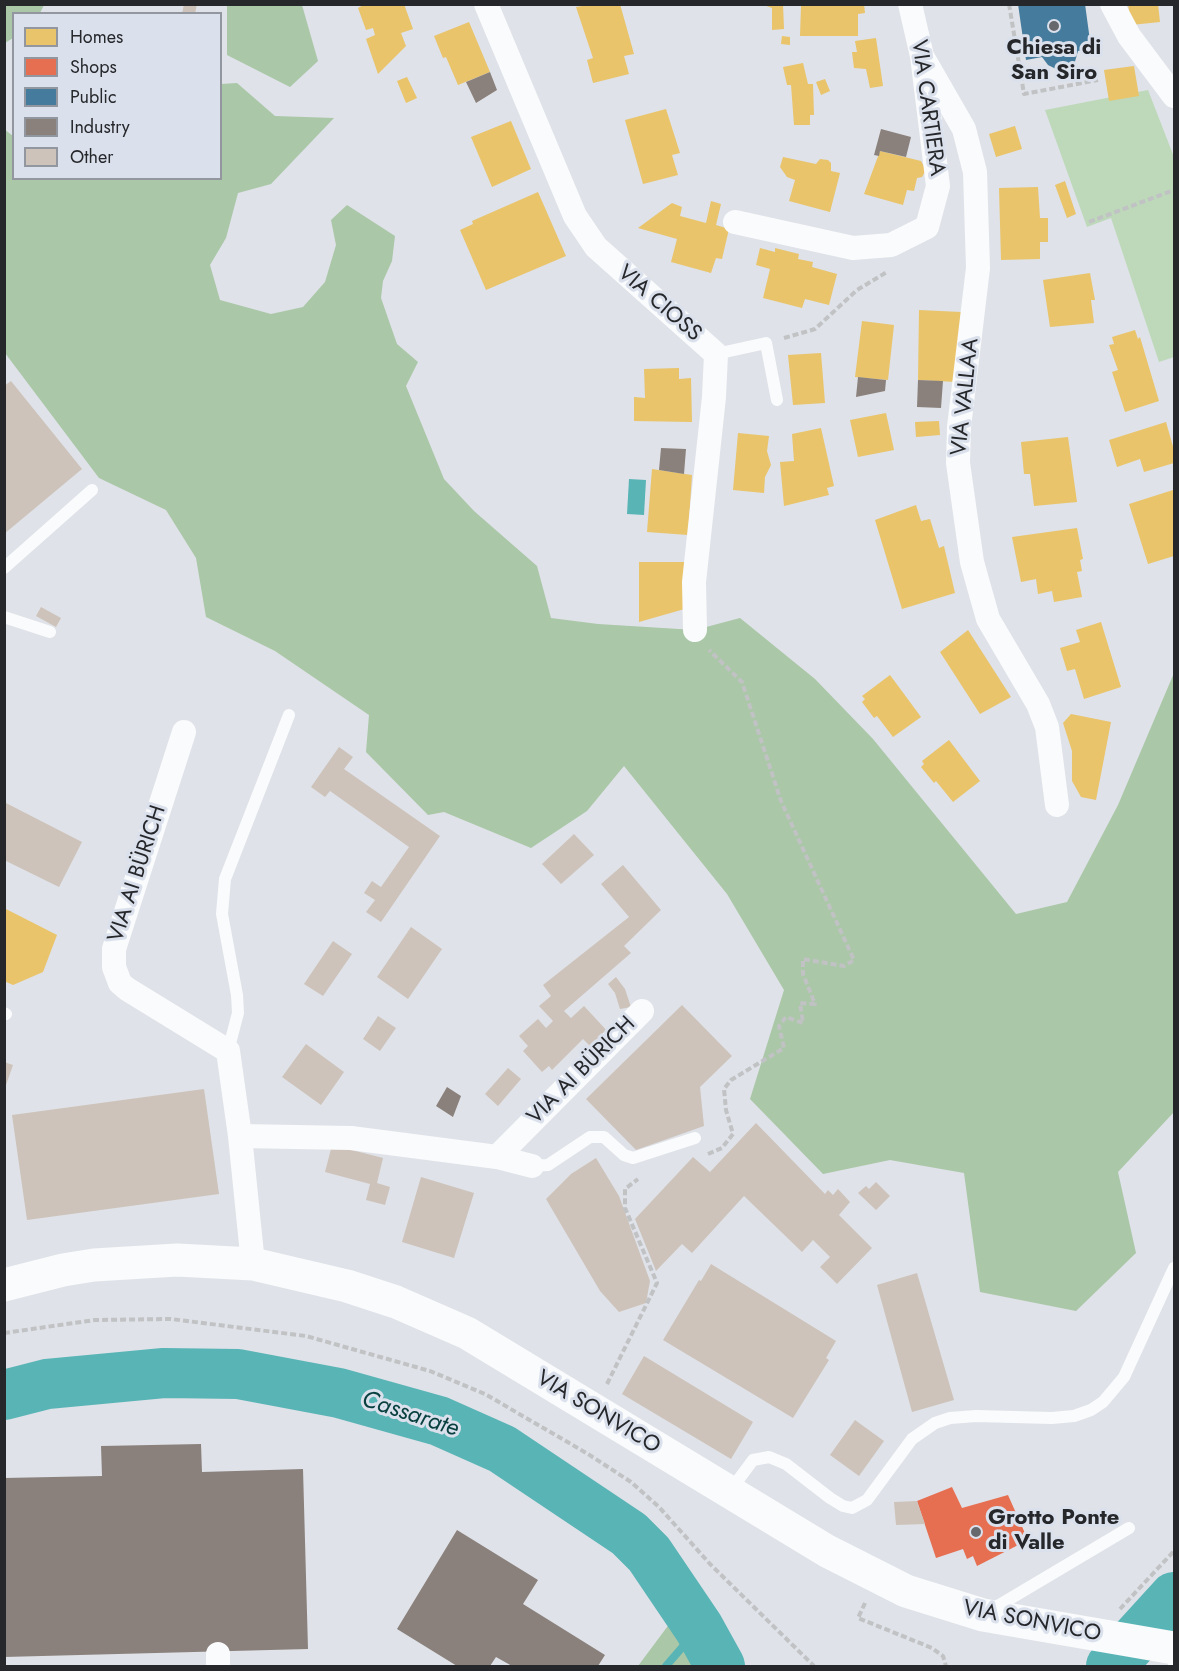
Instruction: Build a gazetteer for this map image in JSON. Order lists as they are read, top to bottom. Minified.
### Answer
{"streets":{"street":["VIA CARTIERA","VIA CIOSS","VIA VALLAA","VIA AI BÜRICH","VIA SONVICO"]},"crossings":[["VIA CARTIERA","VIA VALLAA"]],"water":["Cassarate"],"places":["Chiesa di San Siro","Grotto Ponte di Valle"],"legend":["Homes","Shops","Public","Industry","Other"]}
